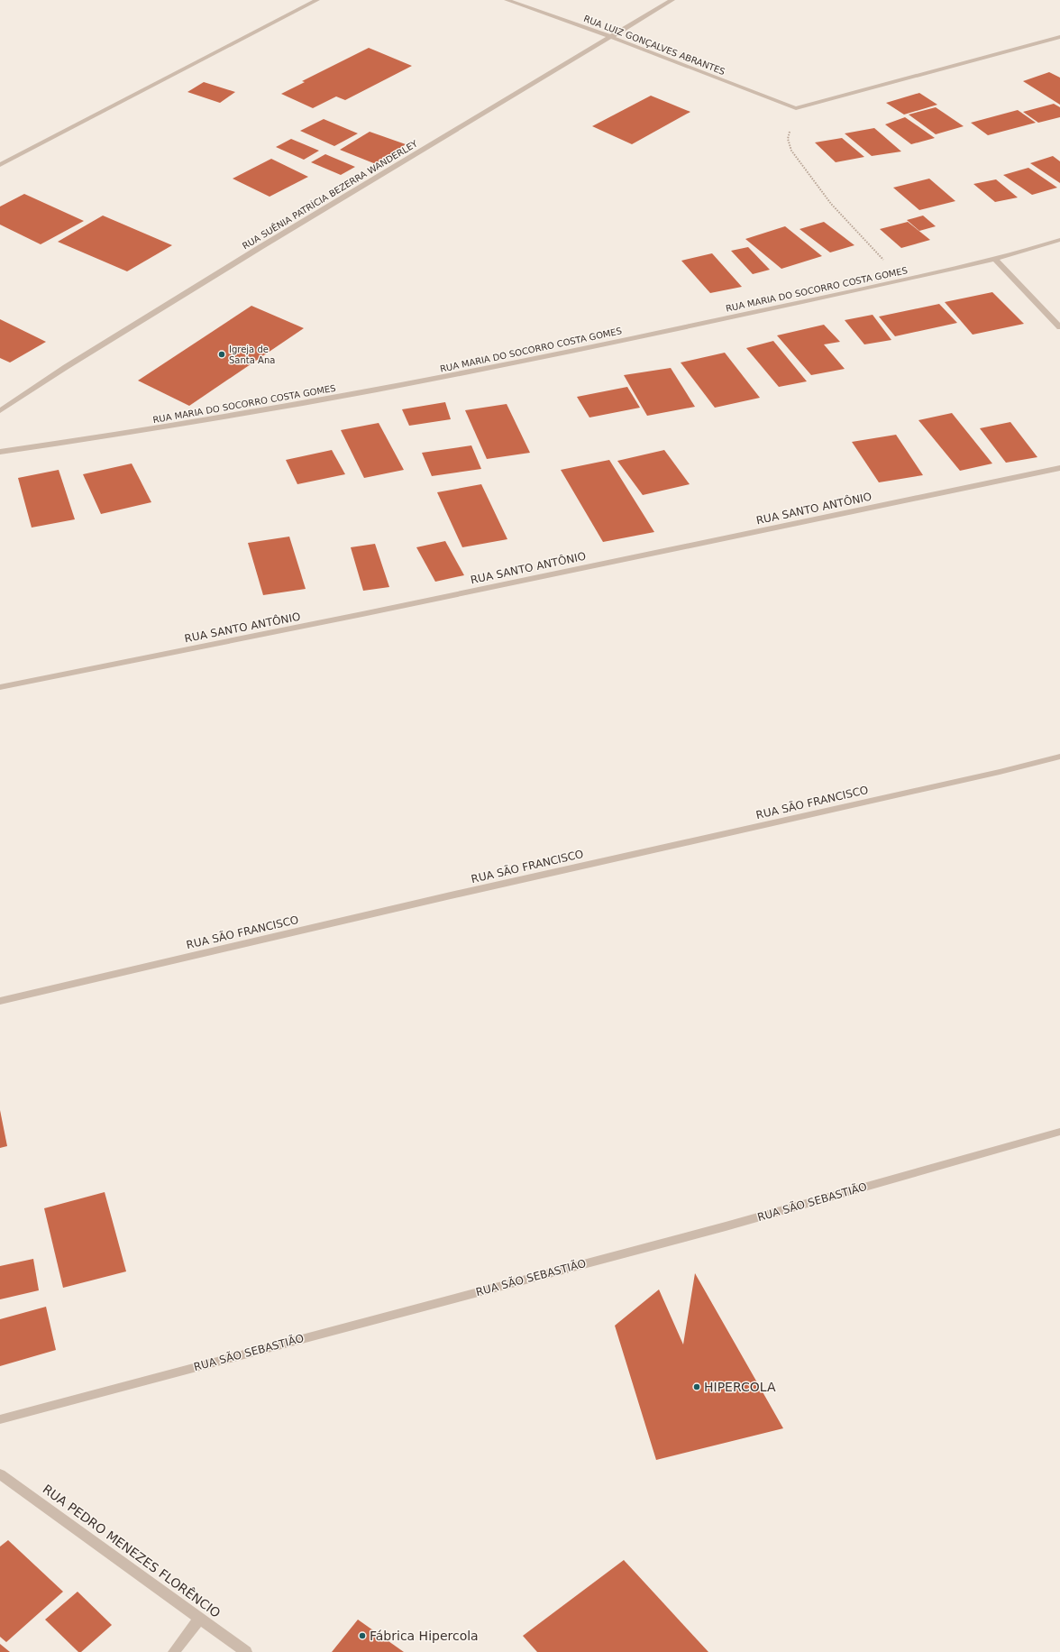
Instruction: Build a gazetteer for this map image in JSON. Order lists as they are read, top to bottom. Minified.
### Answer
{"streets":{"street":["RUA LUIZ GONÇALVES ABRANTES","RUA SUÊNIA PATRÍCIA BEZERRA WANDERLEY","RUA MARIA DO SOCORRO COSTA GOMES","RUA SANTO ANTÔNIO","RUA SÃO FRANCISCO","RUA SÃO SEBASTIÃO","RUA PEDRO MENEZES FLORÊNCIO"]},"crossings":[["RUA LUIZ GONÇALVES ABRANTES","RUA SUÊNIA PATRÍCIA BEZERRA WANDERLEY"]],"places":["Igreja de Santa Ana","HIPERCOLA","Fábrica Hipercola"]}
